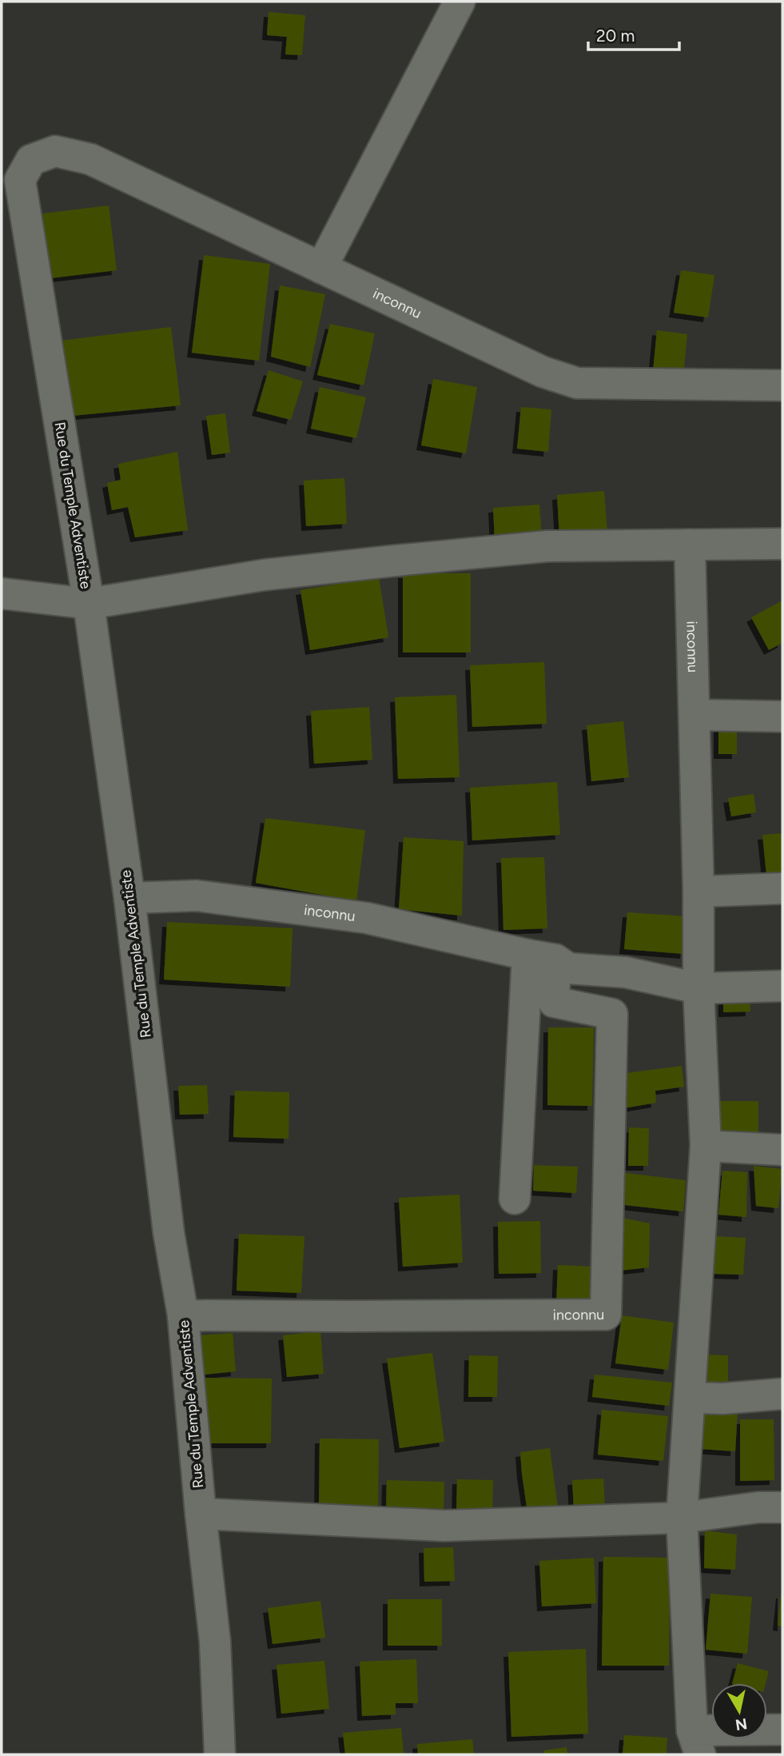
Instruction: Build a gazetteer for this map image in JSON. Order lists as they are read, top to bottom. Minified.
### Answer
{"streets":{"street":["inconnu","Rue du Temple Adventiste"]},"crossings":[["inconnu","Rue du Temple Adventiste"]],"scale_bar":"20 m","north":"bottom"}
